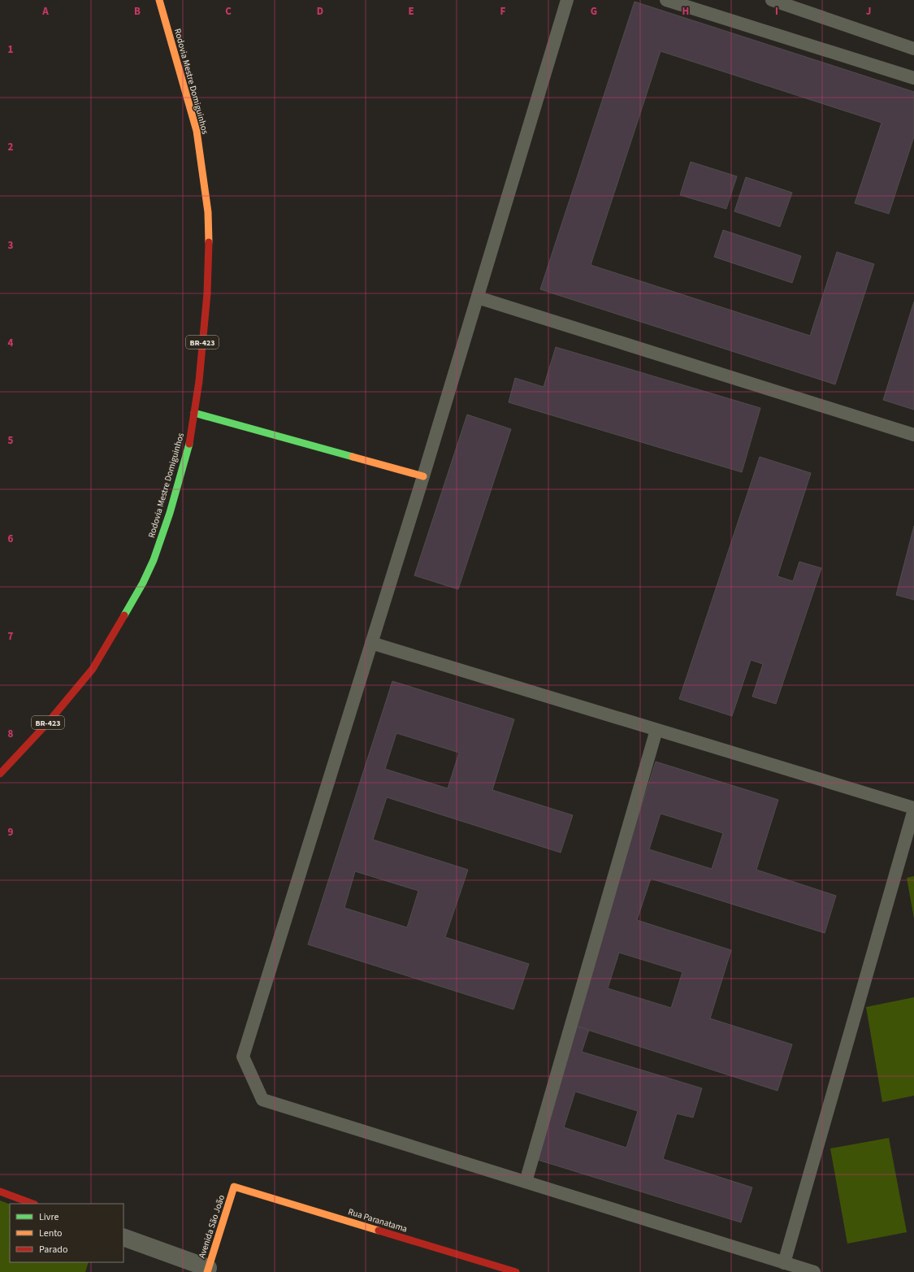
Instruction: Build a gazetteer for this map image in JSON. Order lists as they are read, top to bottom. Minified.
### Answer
{"streets":{"main road":["Rodovia Mestre Domiguinhos","BR-423","Rua Paranatama","Avenida São João"]},"crossings":[["Rua Paranatama","Avenida São João"]],"legend":["Livre","Lento","Parado"],"grid":{"columns":["A","B","C","D","E","F","G","H","I","J"],"rows":["1","2","3","4","5","6","7","8","9"]}}
